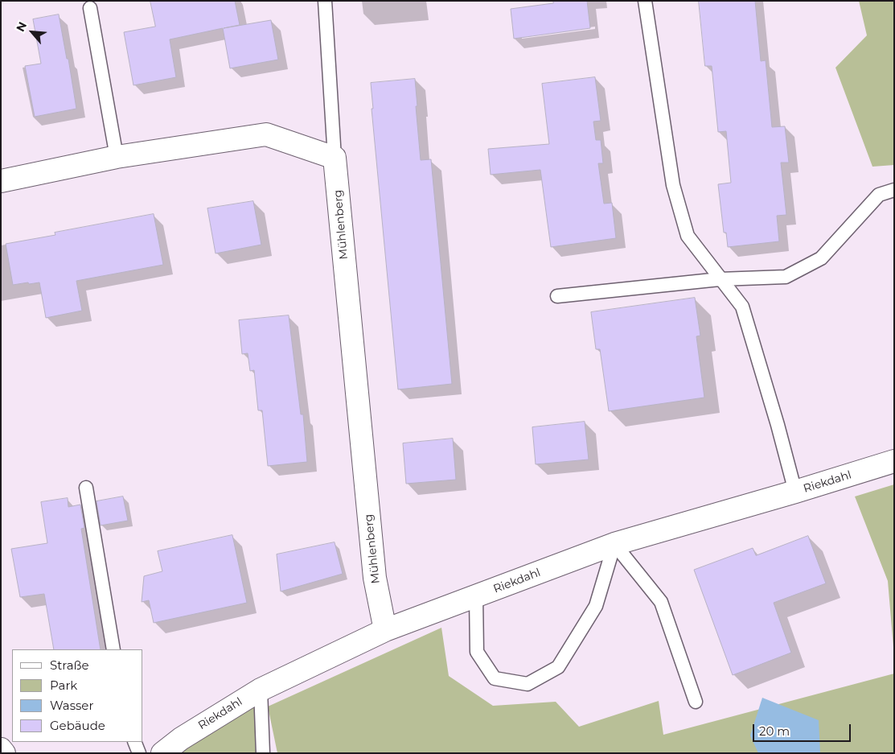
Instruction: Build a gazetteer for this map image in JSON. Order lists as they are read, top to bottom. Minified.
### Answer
{"streets":{"street":["Mühlenberg","Riekdahl"]},"crossings":[["Mühlenberg","Riekdahl"]],"legend":["Straße","Park","Wasser","Gebäude"],"scale_bar":"20 m","north":"top left"}
